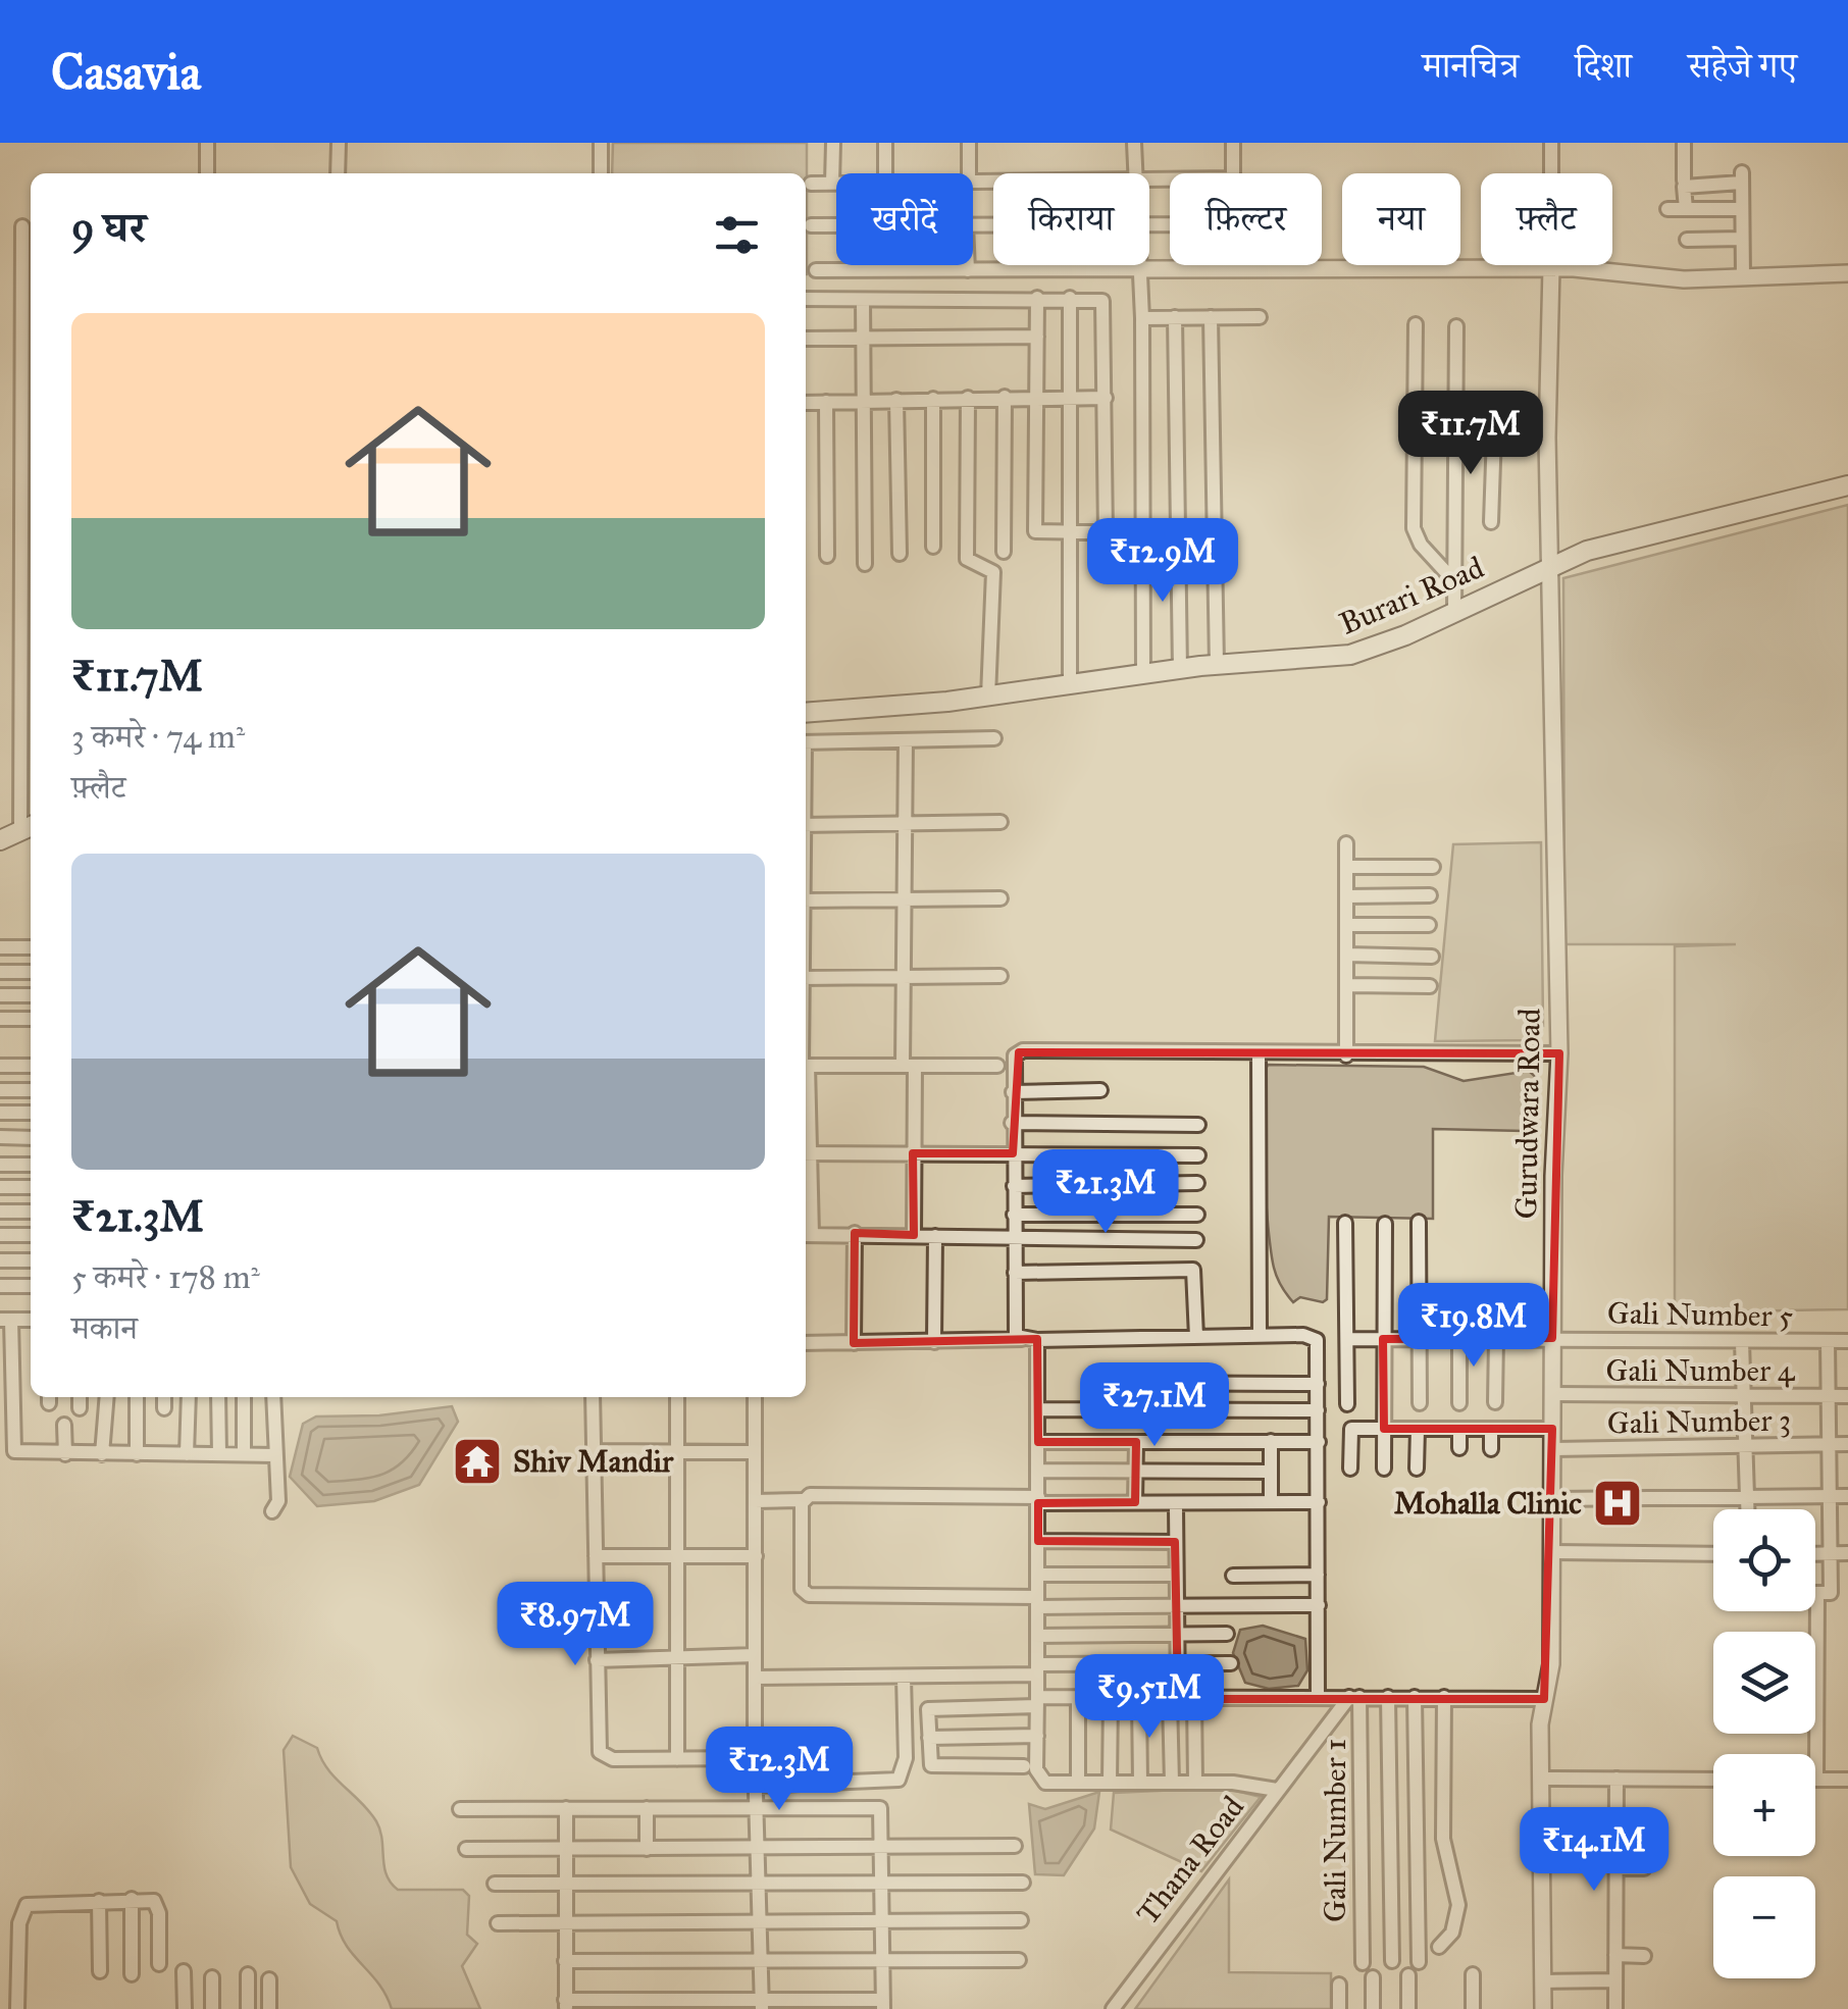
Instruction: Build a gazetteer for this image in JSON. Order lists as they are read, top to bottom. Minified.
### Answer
{"streets":{"main road":["Burari Road"],"street":["Gurudwara Road","Gali Number 5","Gali Number 4","Gali Number 3","Gali Number 1","Thana Road"]},"crossings":[["Burari Road","Gurudwara Road"],["Gurudwara Road","Gali Number 5"],["Gurudwara Road","Gali Number 4"],["Gurudwara Road","Gali Number 3"],["Gali Number 1","Thana Road"]],"places":{"temple":["Shiv Mandir"],"hospital":["Mohalla Clinic"]},"page":{"header":"Casavia","nav":["मानचित्र","दिशा","सहेजे गए"],"chip":["खरीदें","किराया","फ़िल्टर","नया","फ़्लैट"],"heading":"9 घर","list":[{"name":"₹11.7M","note":"3 कमरे · 74 m² · फ़्लैट"},{"name":"₹21.3M","note":"5 कमरे · 178 m² · मकान"}],"price":["₹11.7M","₹12.9M","₹21.3M","₹19.8M","₹27.1M","₹8.97M","₹9.51M","₹12.3M","₹14.1M"],"map_buttons":["+","−"]}}
